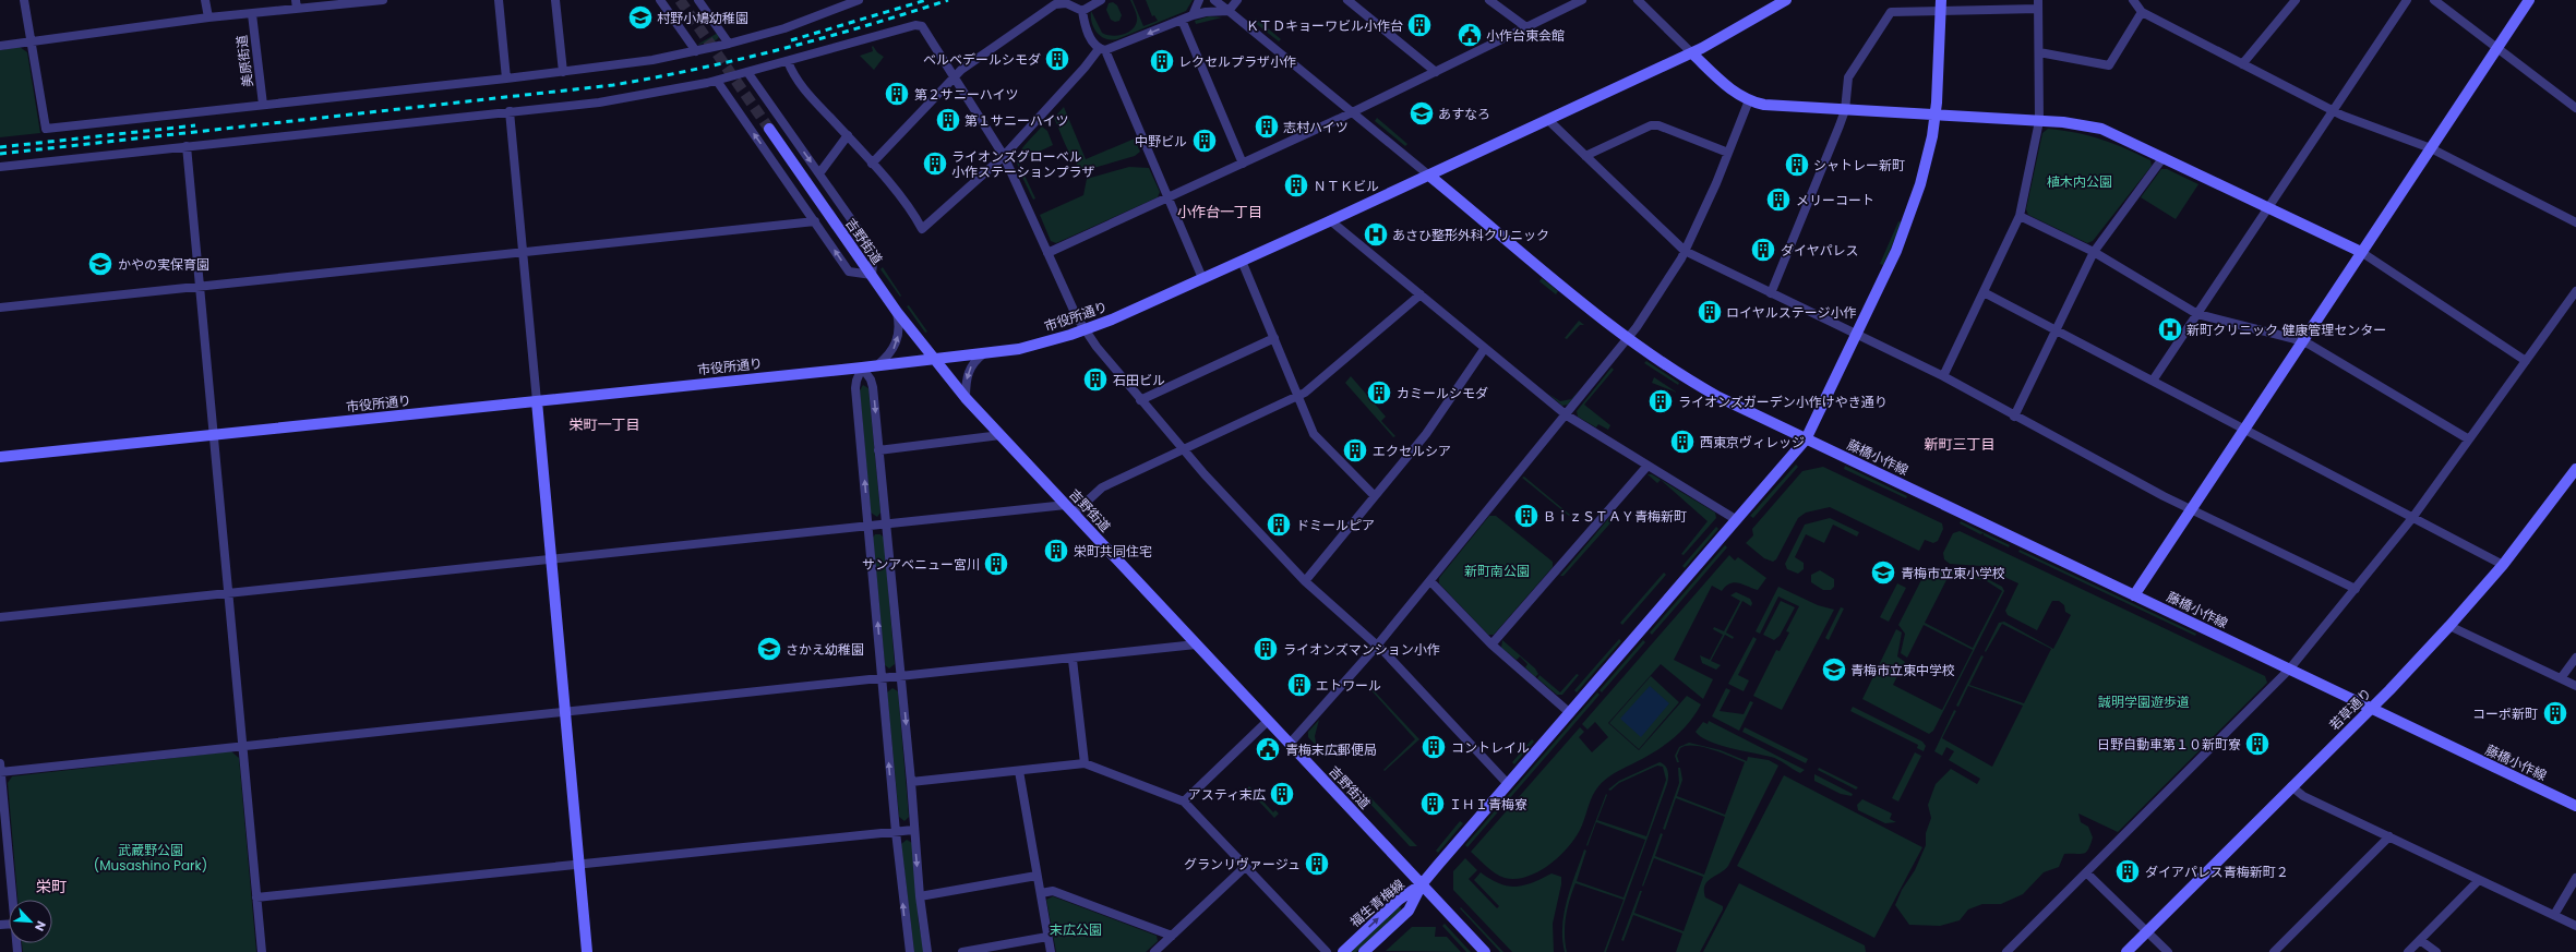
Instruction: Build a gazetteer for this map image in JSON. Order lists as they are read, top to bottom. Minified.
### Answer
{"streets":{"street":["美原街道","吉野街道","市役所通り","藤橋小作線","若草通り","福生青梅線"]},"crossings":[["吉野街道","市役所通り"],["吉野街道","福生青梅線"],["市役所通り","藤橋小作線"],["藤橋小作線","若草通り"]],"districts":["小作台一丁目","栄町一丁目","新町三丁目","栄町"],"parks":["植木内公園","新町南公園","誠明学園遊歩道","武蔵野公園 (Musashino Park)","末広公園"],"places":{"school or university":["村野小鳩幼稚園","あすなろ","かやの実保育園","青梅市立東小学校","さかえ幼稚園","青梅市立東中学校"],"building":["ＫＴＤキョーワビル小作台","ベルベデールシモダ","レクセルプラザ小作","第２サニーハイツ","第１サニーハイツ","志村ハイツ","中野ビル","ライオンズグローベル 小作ステーションプラザ","シャトレー新町","ＮＴＫビル","メリーコート","ダイヤパレス","ロイヤルステージ小作","石田ビル","カミールシモダ","ライオンズガーデン小作けやき通り","西東京ヴィレッジ","エクセルシア","ＢｉｚＳＴＡＹ青梅新町","ドミールピア","栄町共同住宅","サンアベニュー宮川","ライオンズマンション小作","エトワール","コーポ新町","日野自動車第１０新町寮","コントレイル","アスティ末広","ＩＨＩ青梅寮","グランリヴァージュ","ダイアパレス青梅新町２"],"public building":["小作台東会館","青梅末広郵便局"],"hospital":["あさひ整形外科クリニック","新町クリニック 健康管理センター"]},"north":"bottom right"}
